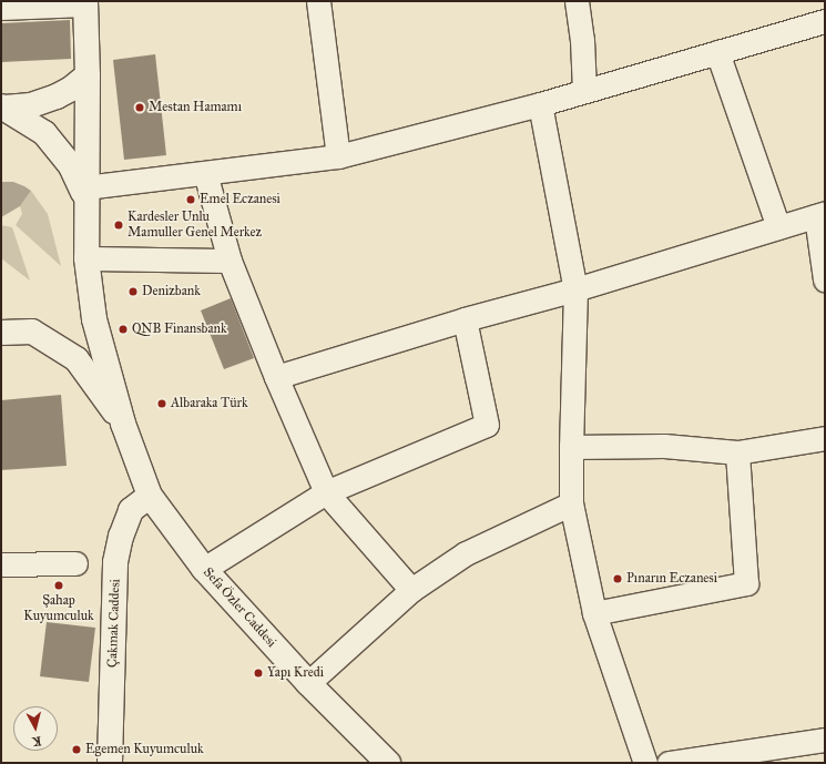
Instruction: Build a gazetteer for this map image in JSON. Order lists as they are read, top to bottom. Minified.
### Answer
{"streets":{"main road":["Sefa Özler Caddesi","Çakmak Caddesi"]},"crossings":[["Sefa Özler Caddesi","Çakmak Caddesi"]],"places":["Mestan Hamamı","Emel Eczanesi","Kardesler Unlu Mamuller Genel Merkez","Denizbank","QNB Finansbank","Albaraka Türk","Pınarın Eczanesi","Şahap Kuyumculuk","Yapı Kredi","Egemen Kuyumculuk"],"north":"bottom"}
